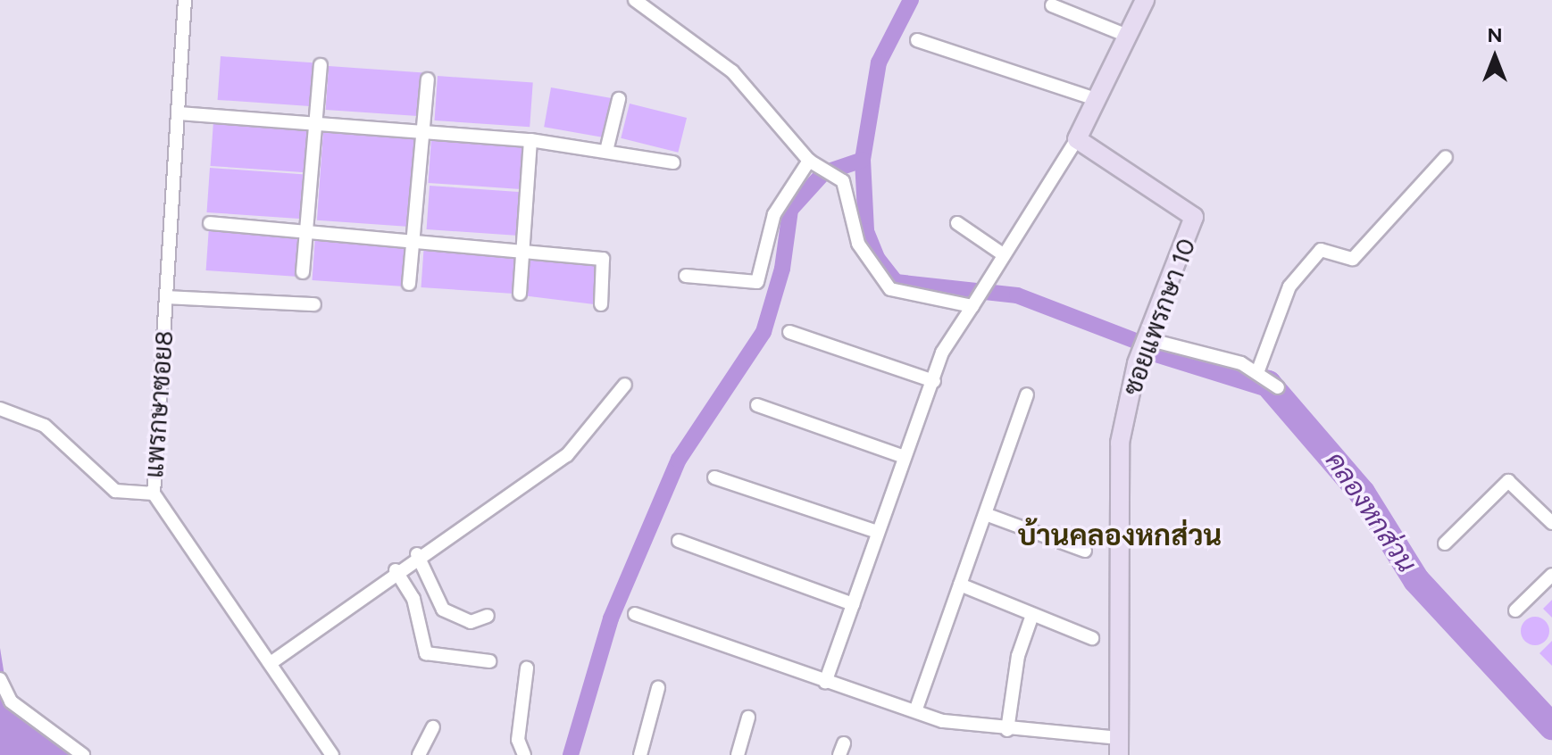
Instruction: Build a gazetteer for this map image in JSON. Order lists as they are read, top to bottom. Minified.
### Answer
{"streets":{"street":["ซอยแพรกษา 10","แพรกษาซอย8"]},"districts":["บ้านคลองหกส่วน"],"water":["คลองหกส่วน"],"north":"top"}
